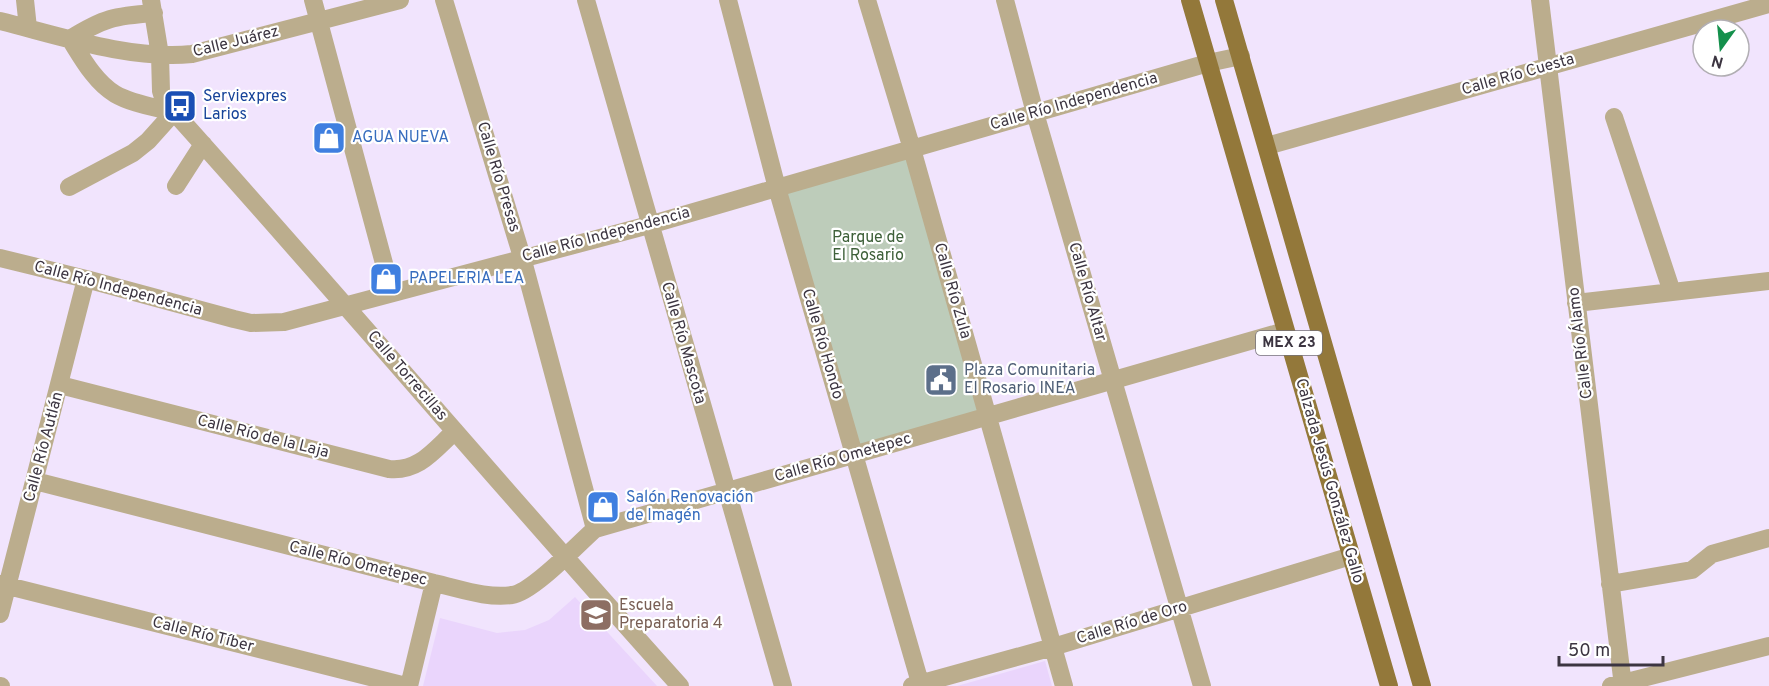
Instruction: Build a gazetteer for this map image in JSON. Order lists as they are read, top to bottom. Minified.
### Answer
{"streets":{"main road":["MEX 23","Calzada Jesús González Gallo"],"street":["Calle Juárez","Calle Río Cuesta","Calle Río Independencia","Calle Río Presas","Calle Río Zula","Calle Río Altar","Calle Río Mascota","Calle Río Álamo","Calle Río Hondo","Calle Torrecillas","Calle Río de la Laja","Calle Río Autlán","Calle Río Ometepec","Calle Río de Oro","Calle Río Tíber"]},"crossings":[["Calle Juárez","Calle Torrecillas"],["Calle Río Cuesta","Calle Río Álamo"],["Calle Río Cuesta","Calzada Jesús González Gallo"],["Calle Río Independencia","Calle Río Presas"],["Calle Río Independencia","Calle Río Zula"],["Calle Río Independencia","Calle Río Altar"],["Calle Río Independencia","Calle Río Mascota"],["Calle Río Independencia","Calle Río Hondo"],["Calle Río Independencia","Calle Torrecillas"],["Calle Río Independencia","Calle Río Autlán"],["Calle Río Independencia","Calzada Jesús González Gallo"],["Calle Río Presas","Calle Río Ometepec"],["Calle Río Zula","Calle Río Ometepec"],["Calle Río Zula","Calle Río de Oro"],["Calle Río Altar","Calle Río Ometepec"],["Calle Río Altar","Calle Río de Oro"],["Calle Río Mascota","Calle Río Ometepec"],["Calle Río Hondo","Calle Río Ometepec"],["Calle Río Hondo","Calle Río de Oro"],["Calle Torrecillas","Calle Río de la Laja"],["Calle Torrecillas","Calle Río Ometepec"],["Calle Río de la Laja","Calle Río Autlán"],["Calle Río Autlán","Calle Río Ometepec"],["Calle Río Autlán","Calle Río Tíber"],["Calle Río Ometepec","Calzada Jesús González Gallo"],["Calzada Jesús González Gallo","Calle Río de Oro"]],"parks":["Parque de El Rosario"],"places":{"bus stop":["Serviexpres Larios"],"shop":["AGUA NUEVA","PAPELERIA LEA","Salón Renovación de Imagén"],"public building":["Plaza Comunitaria El Rosario INEA"],"school or university":["Escuela Preparatoria 4"]},"scale_bar":"50 m","north":"bottom"}
